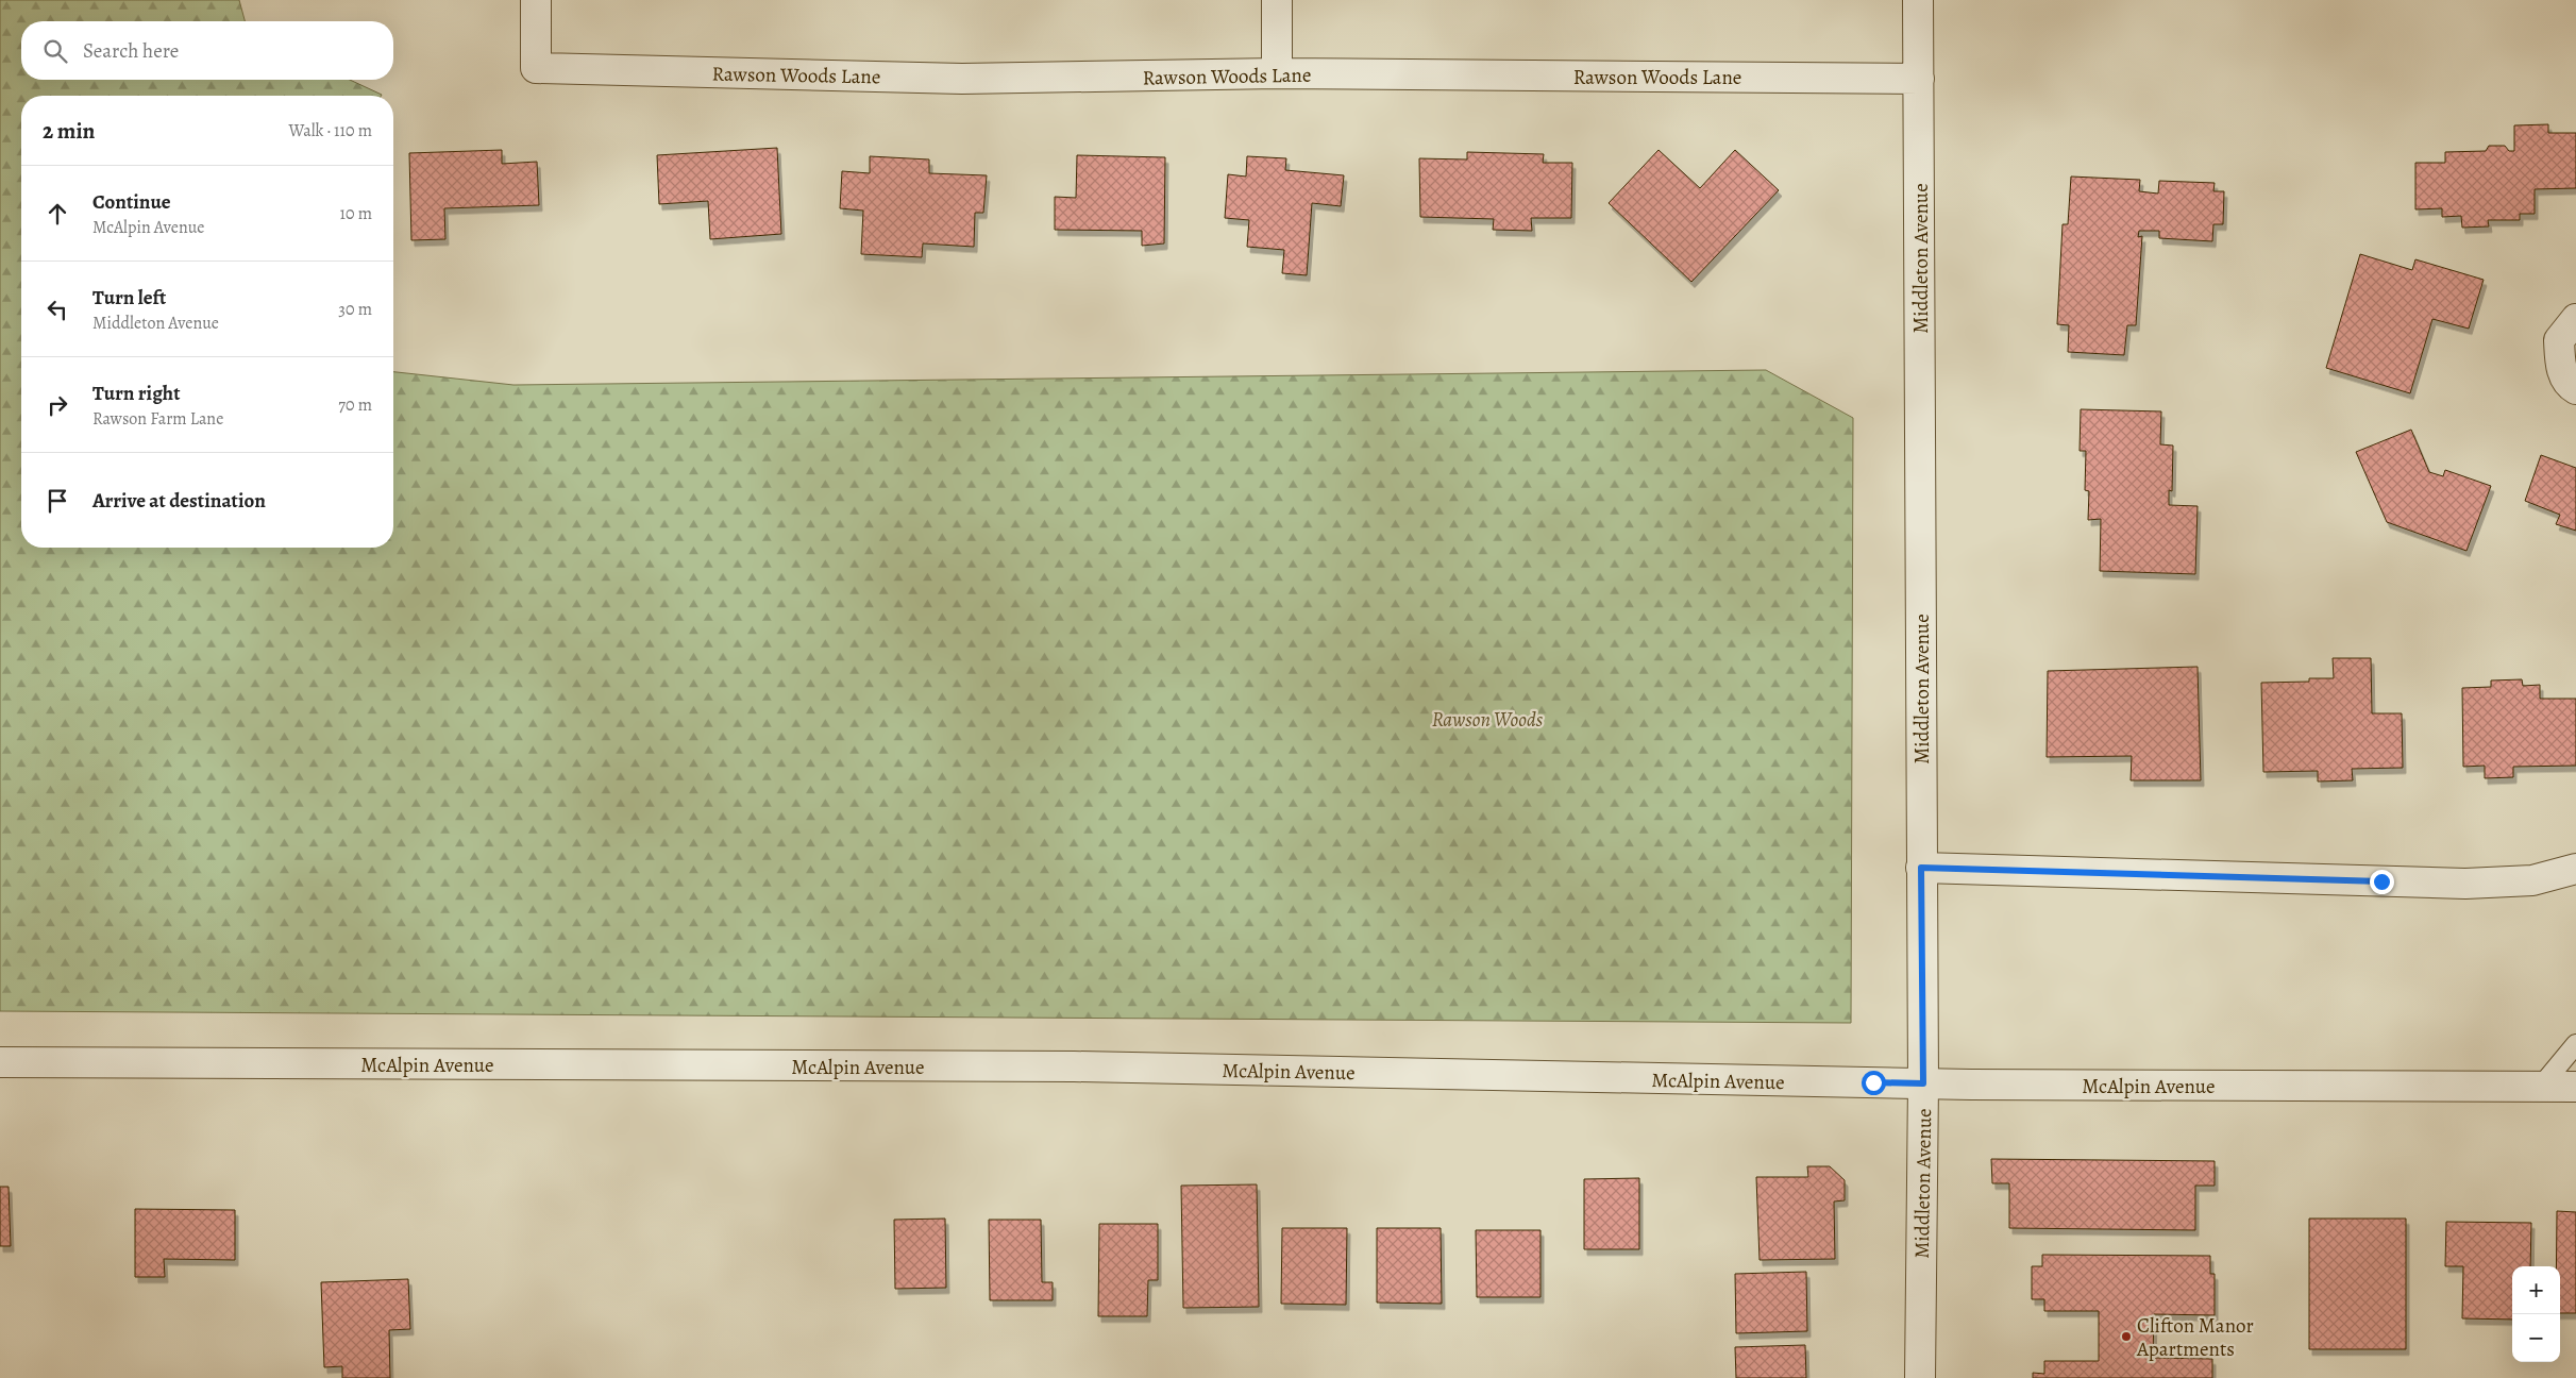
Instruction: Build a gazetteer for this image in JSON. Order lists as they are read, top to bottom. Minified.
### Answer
{"streets":{"street":["Rawson Woods Lane","Middleton Avenue","McAlpin Avenue"]},"crossings":[["Rawson Woods Lane","Middleton Avenue"],["Middleton Avenue","McAlpin Avenue"]],"parks":["Rawson Woods"],"places":["Clifton Manor Apartments"],"page":{"search":"Search here","heading":["2 min","Walk · 110 m"],"list":[["Continue","McAlpin Avenue","10 m"],["Turn left","Middleton Avenue","30 m"],["Turn right","Rawson Farm Lane","70 m"],"Arrive at destination"],"map_buttons":["+","−"]}}
